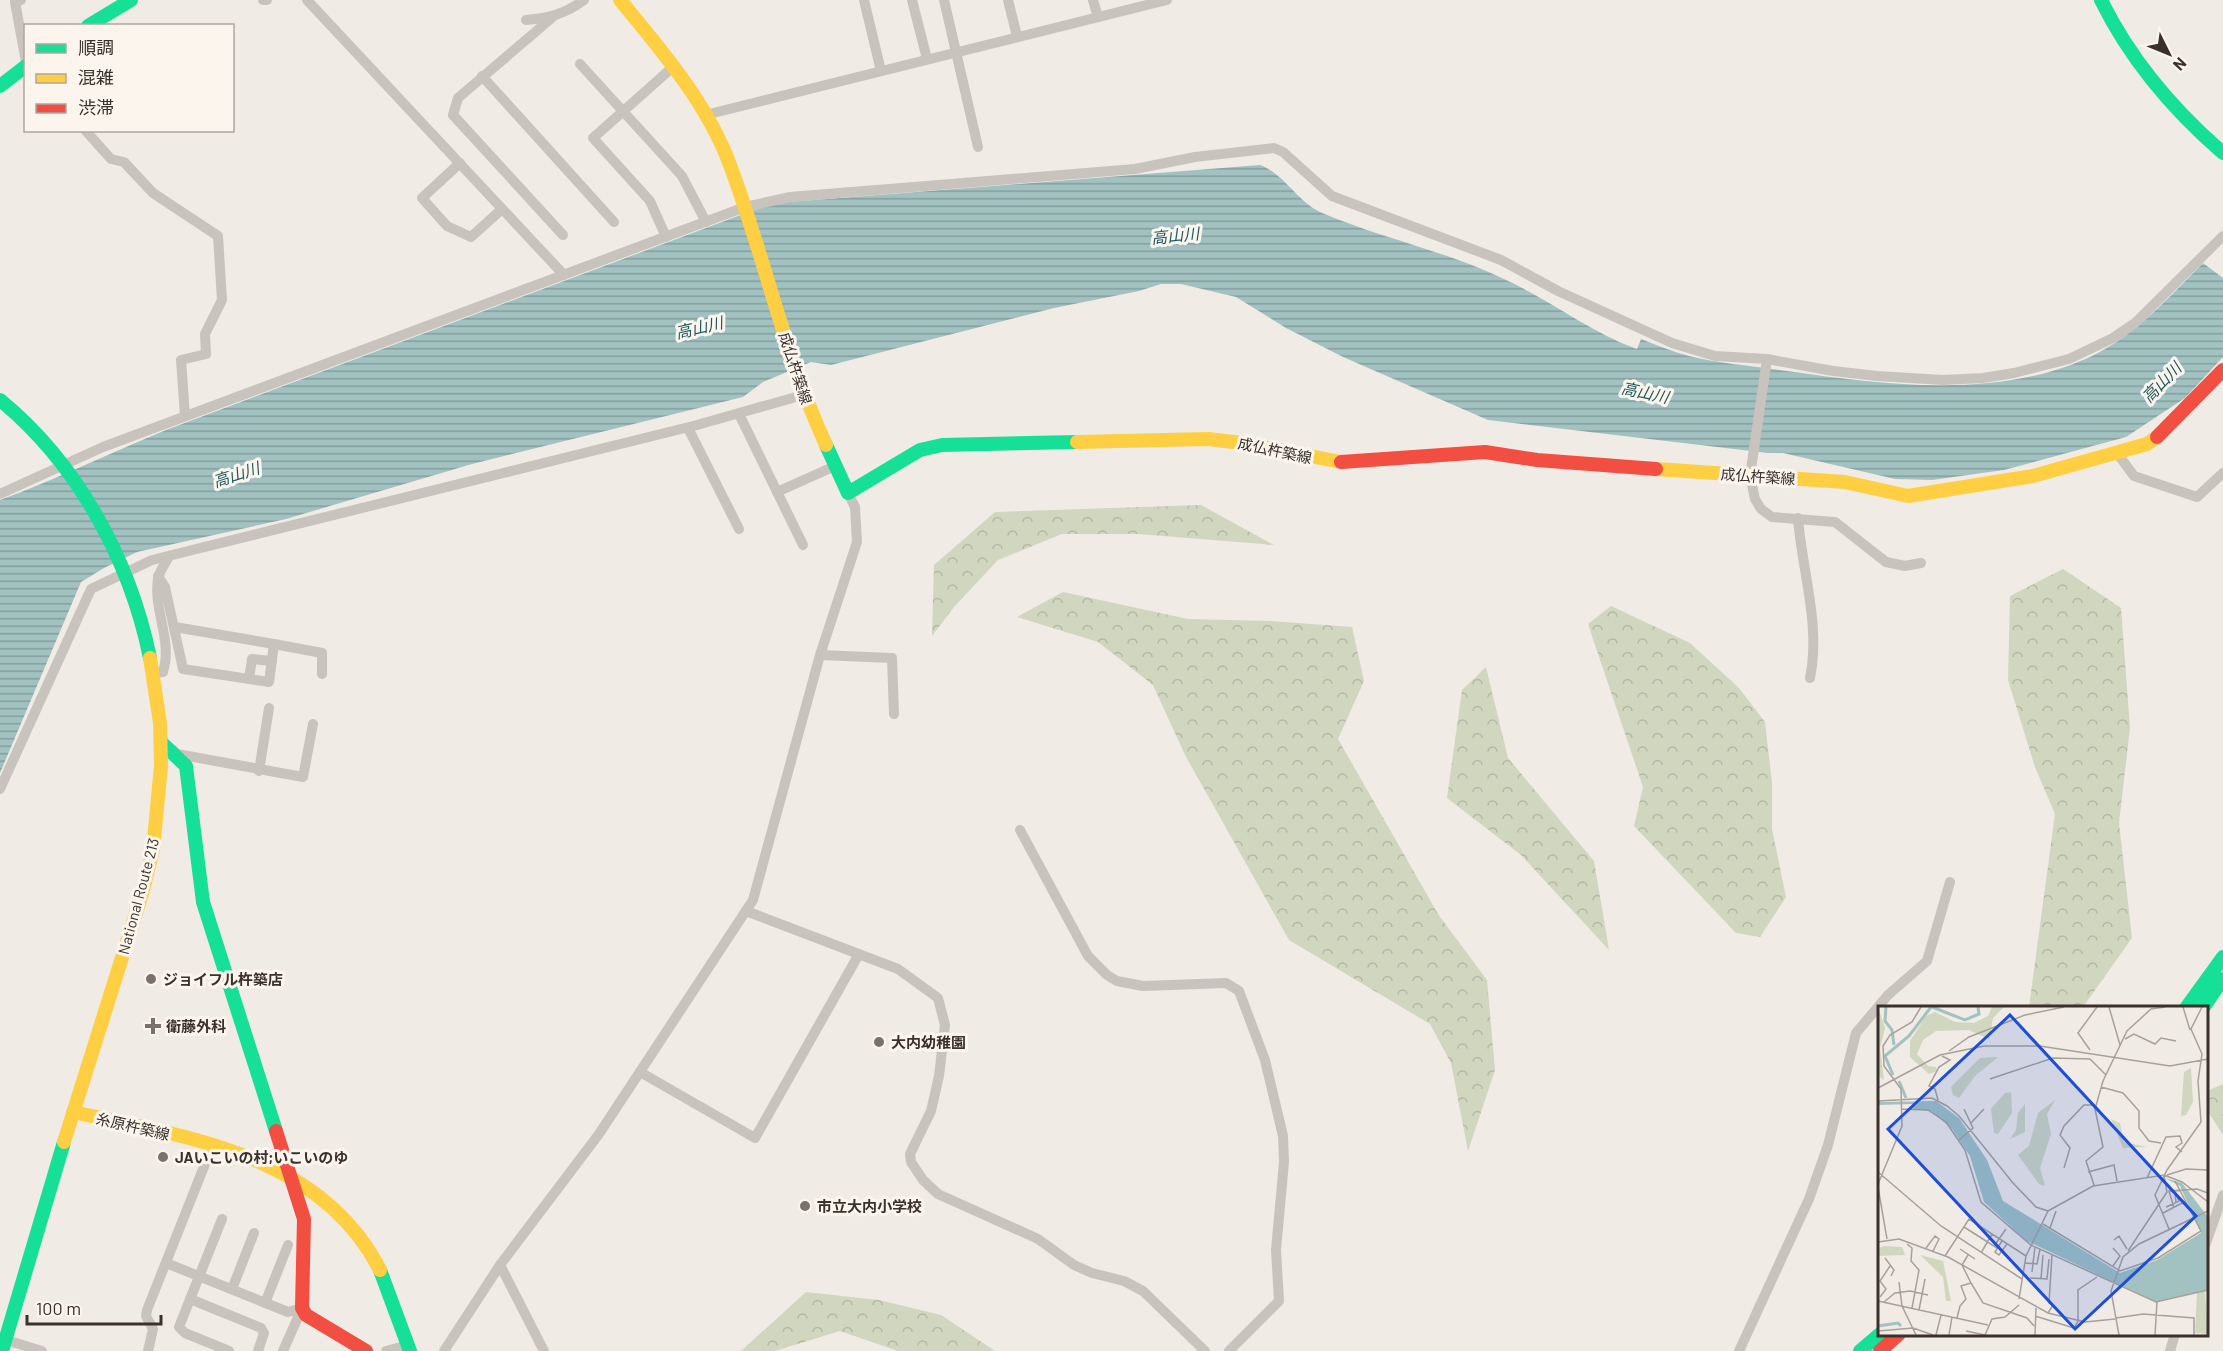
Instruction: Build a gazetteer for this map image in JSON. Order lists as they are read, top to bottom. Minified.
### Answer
{"streets":{"main road":["成仏杵築線","National Route 213","糸原杵築線"]},"crossings":[["National Route 213","糸原杵築線"]],"water":["高山川"],"places":{"other":["ジョイフル杵築店","大内幼稚園","JAいこいの村;いこいのゆ","市立大内小学校"],"health":["衛藤外科"]},"legend":["順調","混雑","渋滞"],"scale_bar":"100 m","north":"bottom right"}
